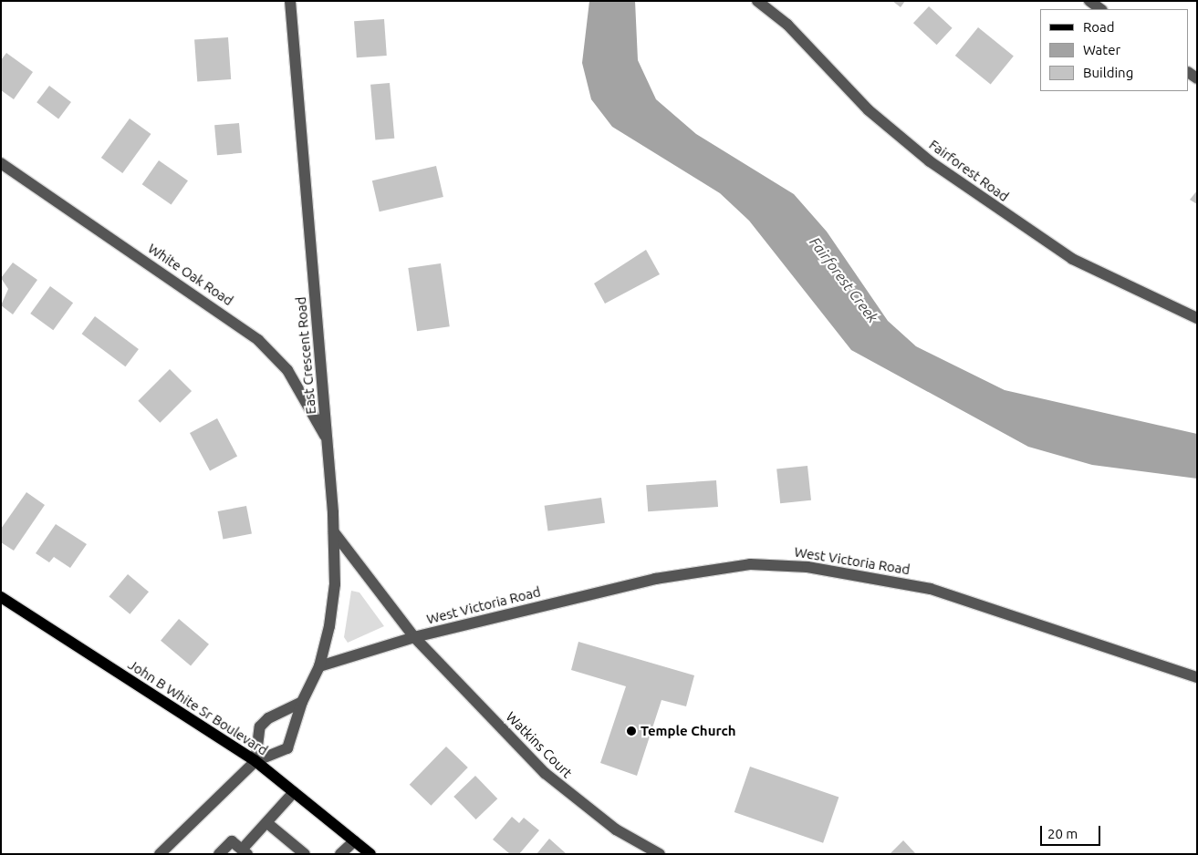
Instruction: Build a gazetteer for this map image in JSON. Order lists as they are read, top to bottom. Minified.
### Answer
{"streets":{"main road":["John B White Sr Boulevard"],"street":["Fairforest Road","White Oak Road","East Crescent Road","West Victoria Road","Watkins Court"]},"crossings":[["White Oak Road","East Crescent Road"],["East Crescent Road","West Victoria Road"],["East Crescent Road","John B White Sr Boulevard"],["West Victoria Road","Watkins Court"]],"water":["Fairforest Creek"],"places":["Temple Church"],"legend":["Road","Water","Building"],"scale_bar":"20 m"}
